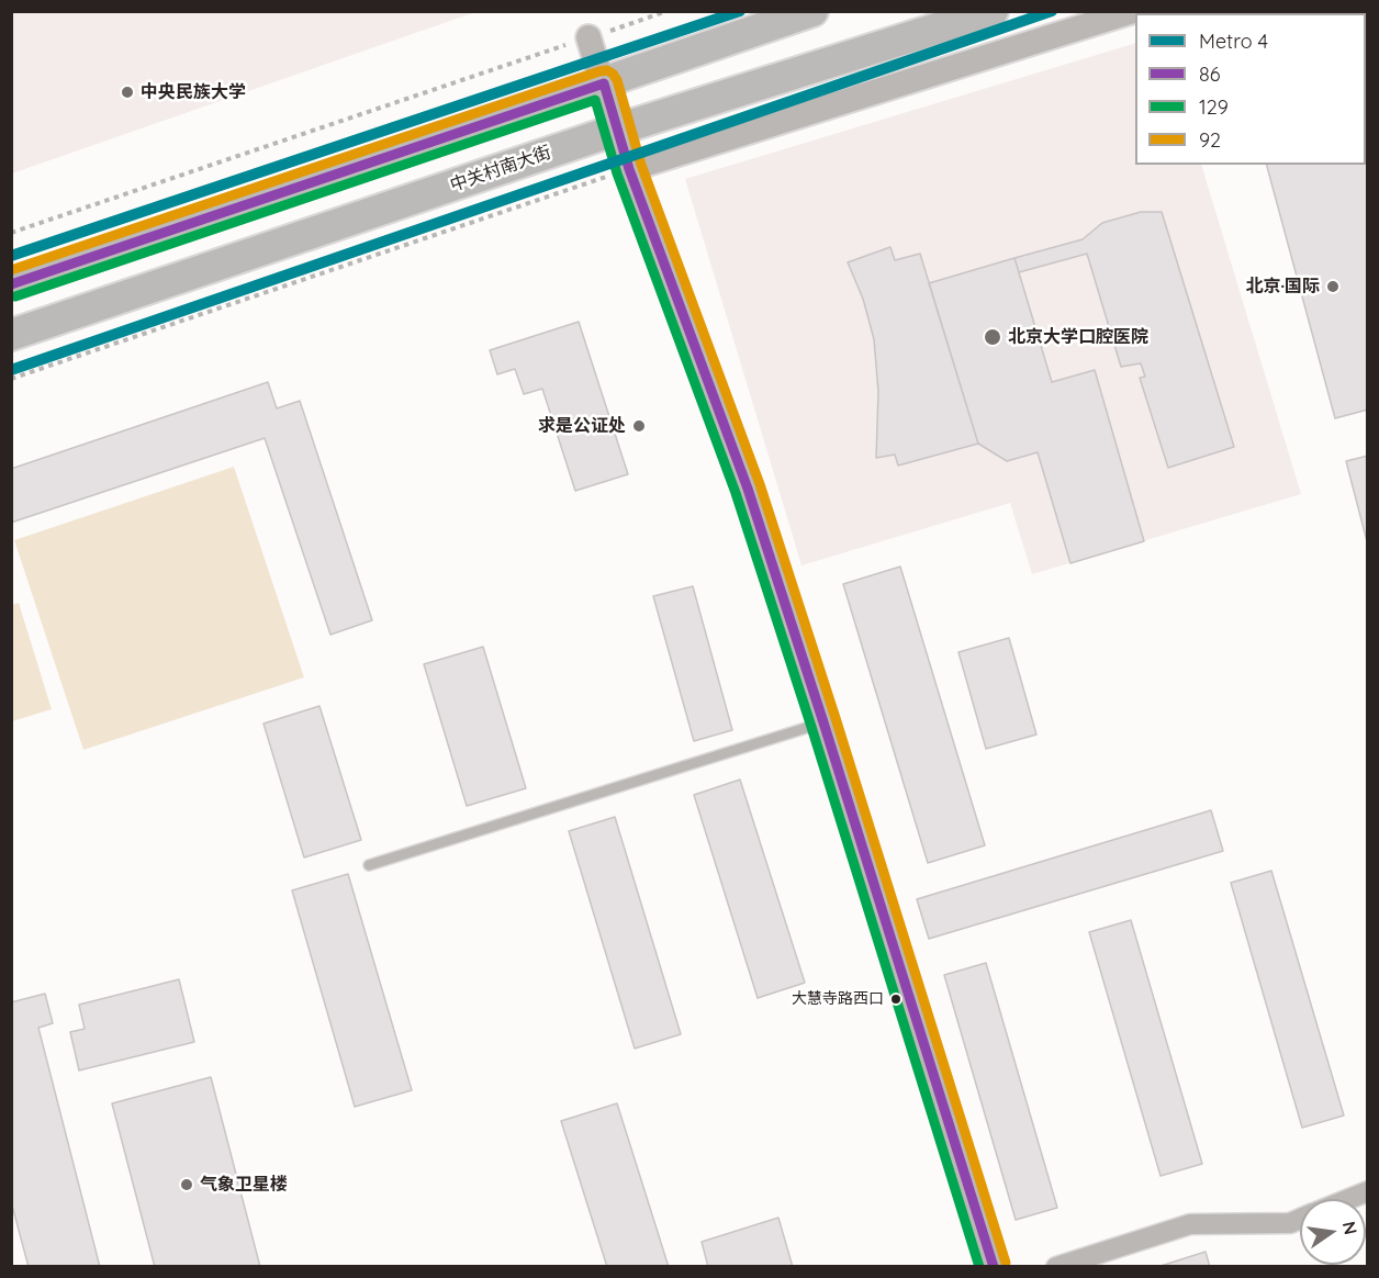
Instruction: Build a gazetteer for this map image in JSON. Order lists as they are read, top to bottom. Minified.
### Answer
{"streets":{"main road":["中关村南大街"]},"places":["中央民族大学","北京·国际","北京大学口腔医院","求是公证处","大慧寺路西口","气象卫星楼"],"lines":["metro line 4","transit line 92","transit line 86","transit line 129"],"legend":["Metro 4","86","129","92"],"north":"right"}
